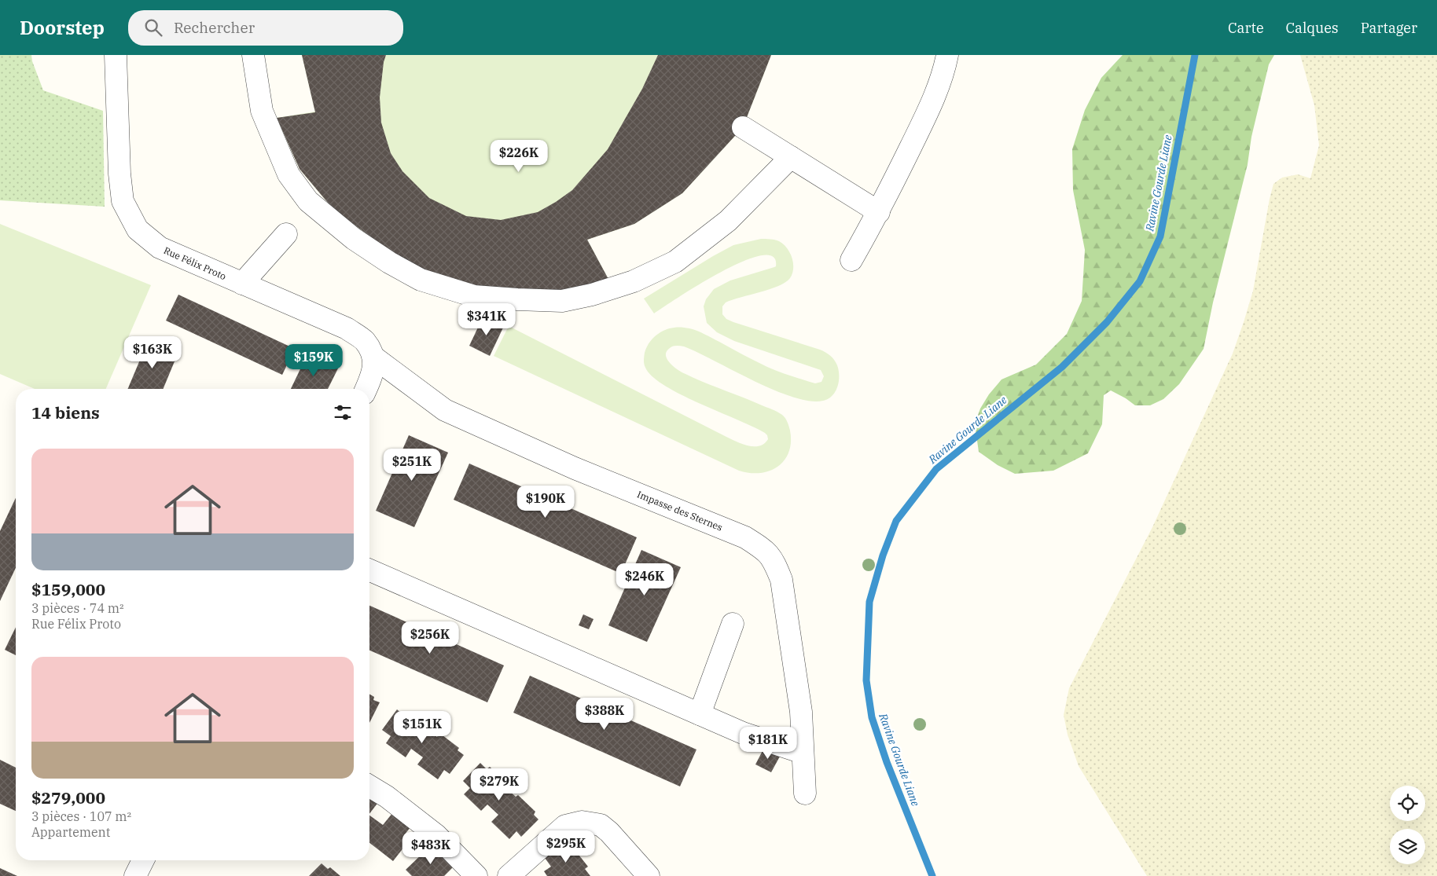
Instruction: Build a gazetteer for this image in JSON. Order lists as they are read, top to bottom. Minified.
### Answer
{"streets":{"street":["Rue Félix Proto","Impasse des Sternes"]},"crossings":[["Rue Félix Proto","Impasse des Sternes"]],"water":["Ravine Gourde Liane"],"page":{"header":"Doorstep","search":"Rechercher","nav":["Carte","Calques","Partager"],"price":["$226K","$341K","$163K","$159K","$251K","$190K","$246K","$256K","$388K","$151K","$181K","$279K","$295K","$483K"],"heading":"14 biens","list":[{"name":"$159,000","note":"3 pièces · 74 m² · Rue Félix Proto"},{"name":"$279,000","note":"3 pièces · 107 m² · Appartement"}]}}
